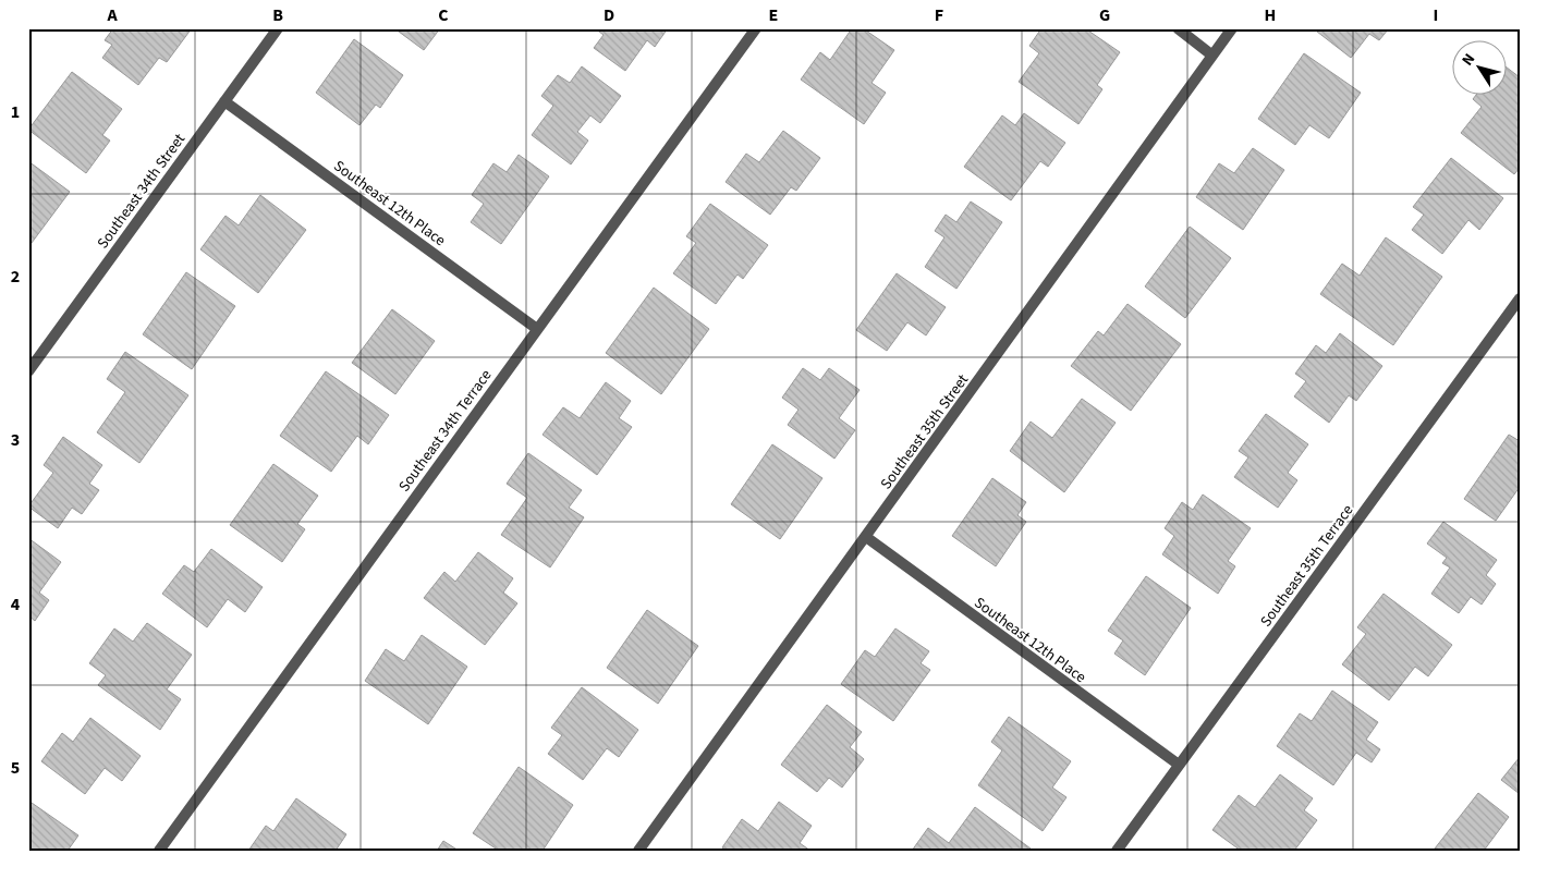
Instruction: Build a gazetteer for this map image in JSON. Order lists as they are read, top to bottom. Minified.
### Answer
{"streets":{"street":["Southeast 34th Street","Southeast 12th Place","Southeast 34th Terrace","Southeast 35th Street","Southeast 35th Terrace"]},"crossings":[["Southeast 34th Street","Southeast 12th Place"],["Southeast 12th Place","Southeast 34th Terrace"],["Southeast 12th Place","Southeast 35th Street"],["Southeast 12th Place","Southeast 35th Terrace"]],"north":"top left","grid":{"columns":["A","B","C","D","E","F","G","H","I"],"rows":["1","2","3","4","5"]}}
